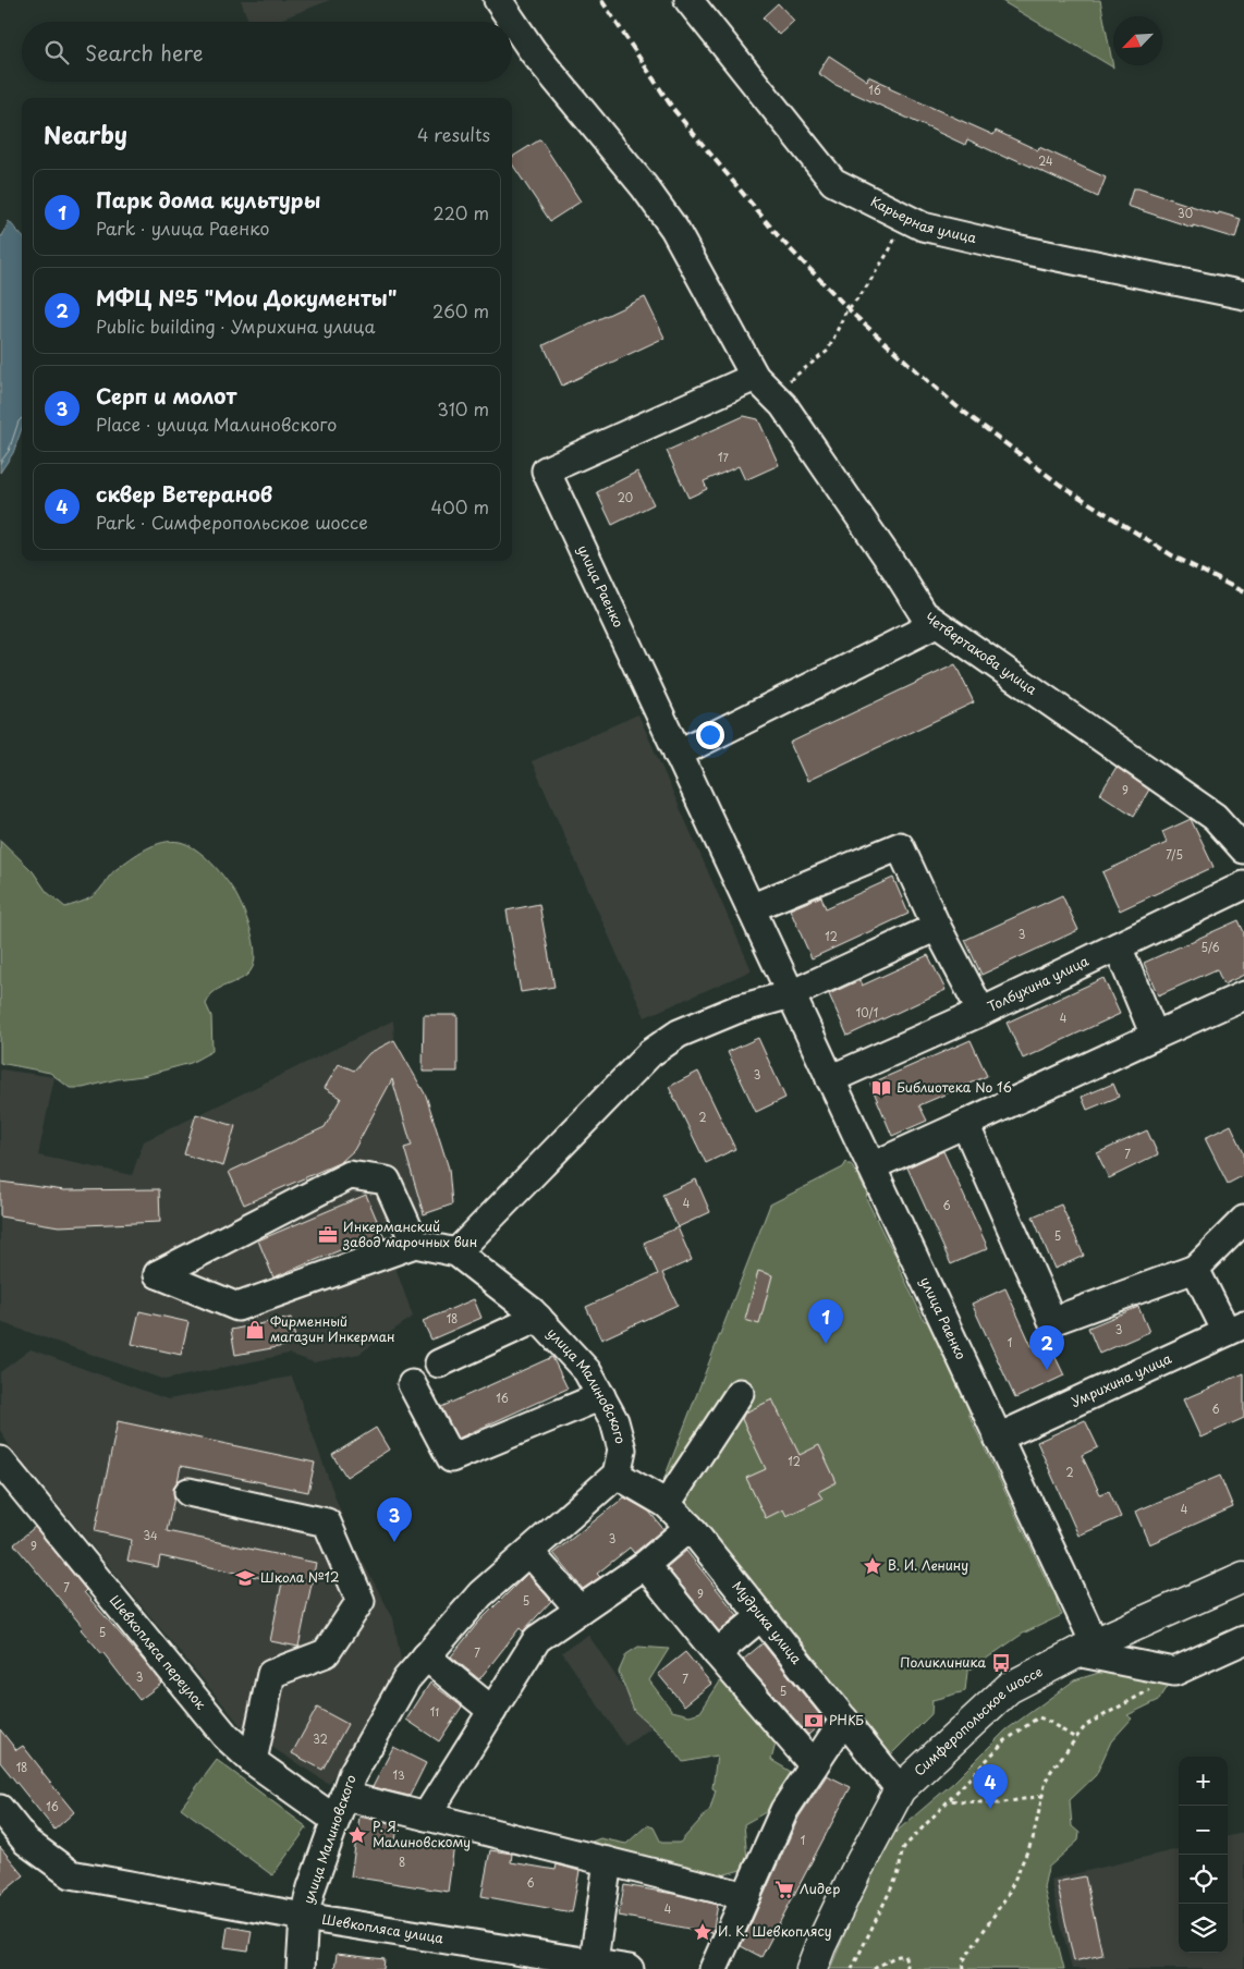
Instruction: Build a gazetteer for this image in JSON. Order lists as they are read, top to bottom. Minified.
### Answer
{"streets":{"main road":["Симферопольское шоссе"],"street":["Карьерная улица","улица Раенко","Четвертакова улица","Толбухина улица","Умрихина улица","улица Малиновского","Мудрика улица","Шевкопляса переулок","Шевкопляса улица"]},"crossings":[["улица Раенко","Четвертакова улица"],["улица Раенко","Толбухина улица"],["улица Раенко","Умрихина улица"],["улица Раенко","Симферопольское шоссе"],["улица Малиновского","Мудрика улица"],["улица Малиновского","Шевкопляса переулок"],["улица Малиновского","Шевкопляса улица"],["Мудрика улица","Симферопольское шоссе"]],"places":{"library":["Библиотека No 16"],"office":["Инкерманский завод марочных вин"],"shop":["Фирменный магазин Инкерман"],"place":["В. И. Ленину","Р. Я. Малиновскому","И. К. Шевкоплясу"],"school or university":["Школа №12"],"bus stop":["Поликлиника"],"bank":["РНКБ"],"supermarket":["Лидер"]},"house_numbers":["16","24","30","17","20","9","7/5","3","12","5/6","10/1","4","3","2","7","4","6","5","18","3","1","16","6","12","2","4","34","3","9","7","9","5","5","7","3","7","5","11","32","18","13","16","1","8","6","4"],"north":"bottom left","page":{"search":"Search here","heading":["Nearby","4 results"],"list":[{"mark":"1","name":"Парк дома культуры","note":"Park · улица Раенко","value":"220 m"},{"mark":"2","name":"МФЦ №5 \"Мои Документы\"","note":"Public building · Умрихина улица","value":"260 m"},{"mark":"3","name":"Серп и молот","note":"Place · улица Малиновского","value":"310 m"},{"mark":"4","name":"сквер Ветеранов","note":"Park · Симферопольское шоссе","value":"400 m"}],"pins":["1","2","3","4"],"map_buttons":["+","−"]}}
